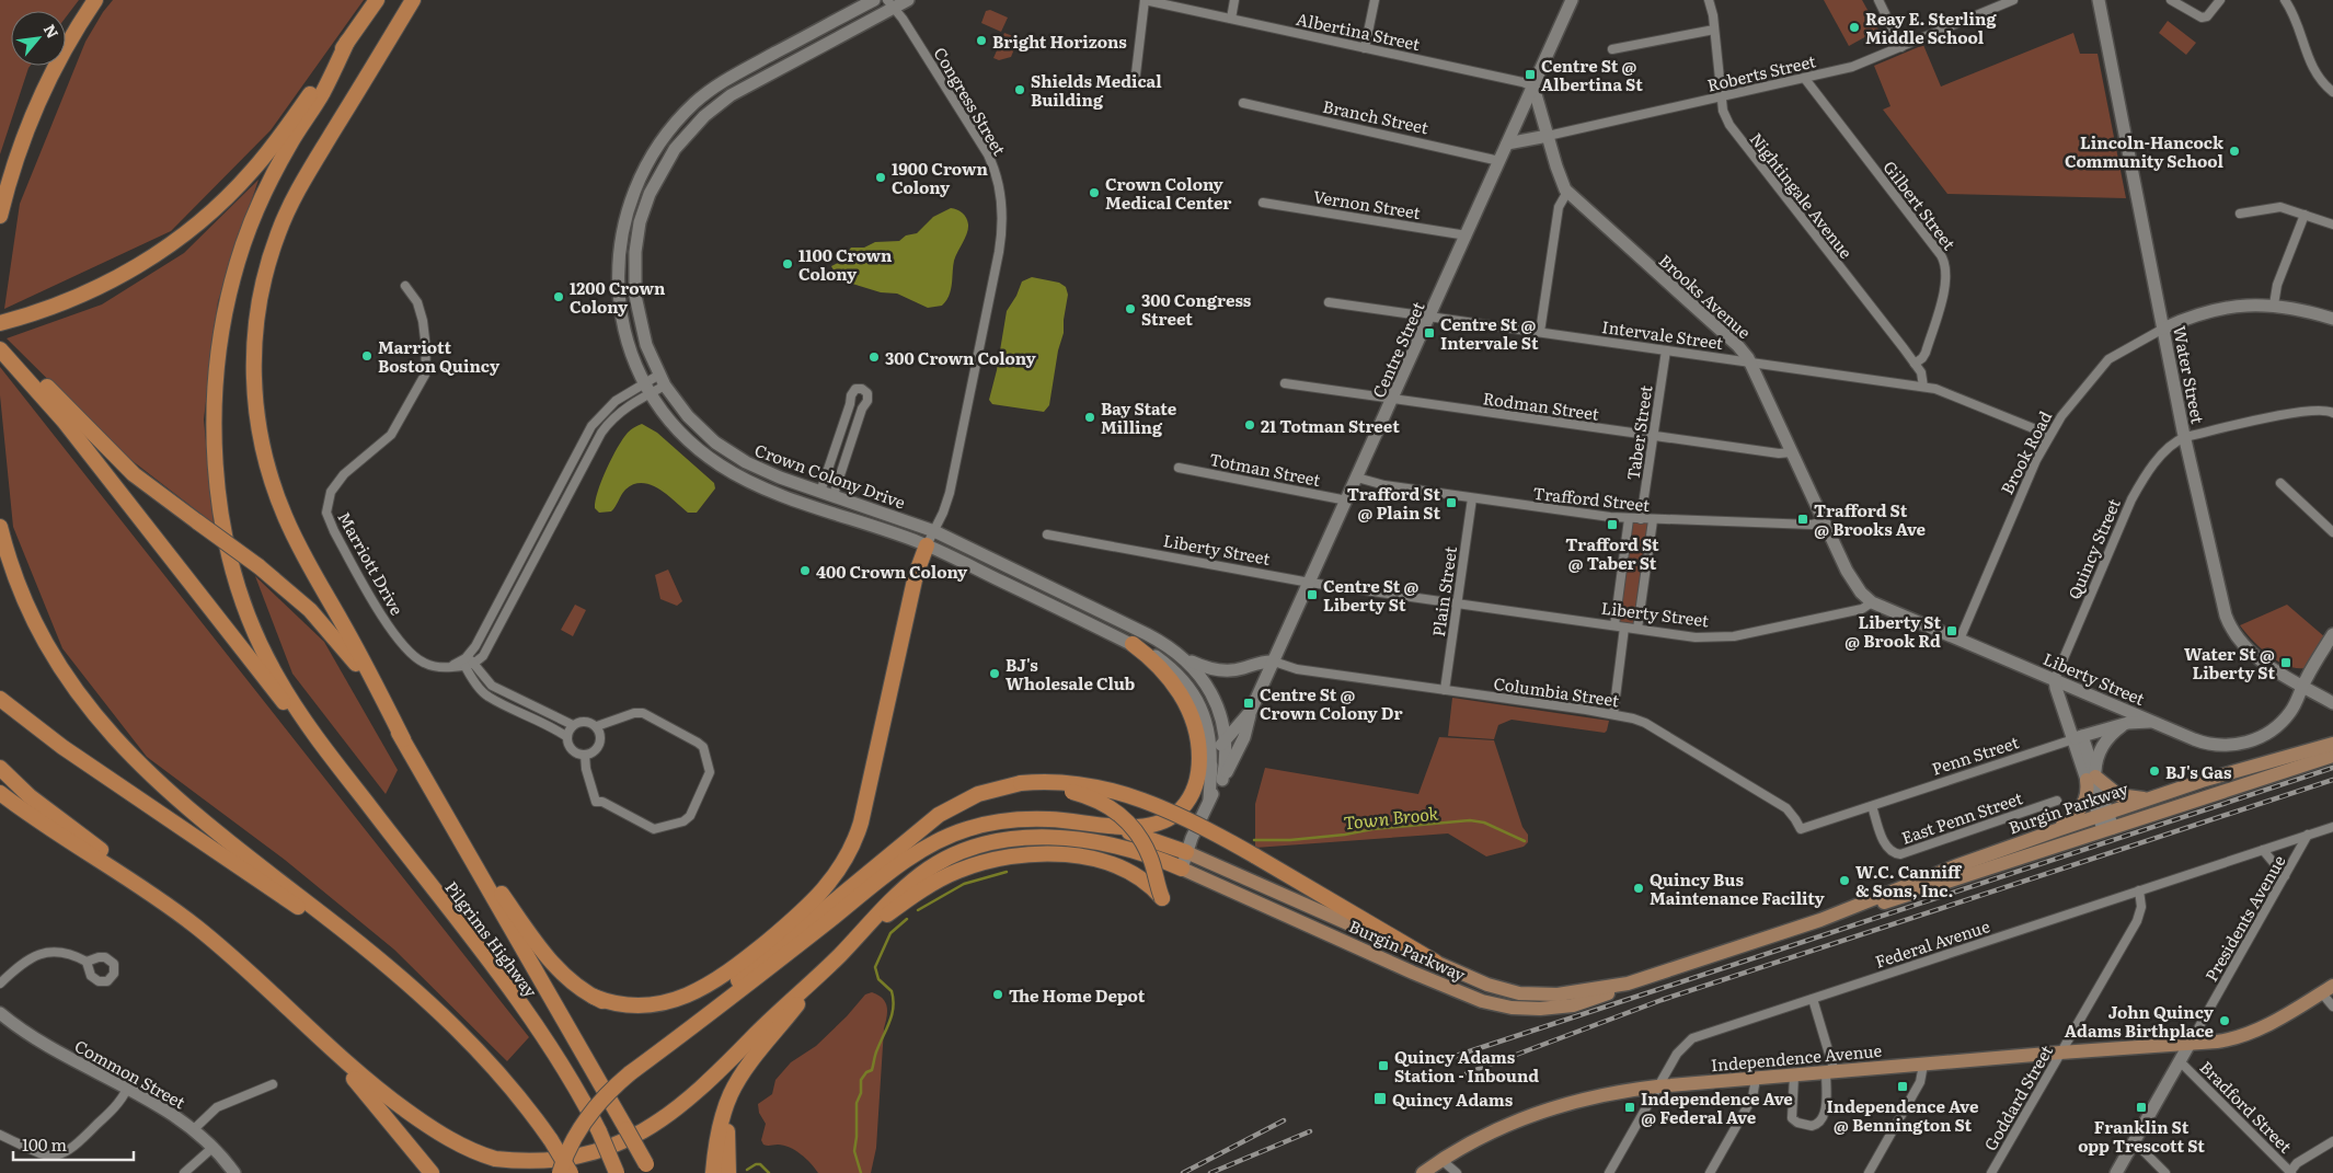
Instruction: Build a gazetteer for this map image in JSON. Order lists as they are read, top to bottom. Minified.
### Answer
{"streets":{"highway":["Pilgrims Highway"],"main road":["Burgin Parkway","Independence Avenue"],"street":["Albertina Street","Roberts Street","Congress Street","Branch Street","Nightingale Avenue","Vernon Street","Gilbert Street","Brooks Avenue","Intervale Street","Centre Street","Water Street","Rodman Street","Taber Street","Brook Road","Totman Street","Crown Colony Drive","Trafford Street","Liberty Street","Quincy Street","Marriott Drive","Plain Street","Columbia Street","Penn Street","East Penn Street","Presidents Avenue","Federal Avenue","Common Street","Goddard Street","Bradford Street"]},"crossings":[["Albertina Street","Brooks Avenue"],["Albertina Street","Centre Street"],["Roberts Street","Nightingale Avenue"],["Roberts Street","Gilbert Street"],["Roberts Street","Brooks Avenue"],["Roberts Street","Centre Street"],["Congress Street","Crown Colony Drive"],["Branch Street","Centre Street"],["Nightingale Avenue","Gilbert Street"],["Nightingale Avenue","Intervale Street"],["Vernon Street","Centre Street"],["Brooks Avenue","Intervale Street"],["Brooks Avenue","Centre Street"],["Brooks Avenue","Rodman Street"],["Brooks Avenue","Trafford Street"],["Brooks Avenue","Liberty Street"],["Intervale Street","Centre Street"],["Intervale Street","Taber Street"],["Intervale Street","Brook Road"],["Centre Street","Rodman Street"],["Centre Street","Totman Street"],["Centre Street","Crown Colony Drive"],["Centre Street","Trafford Street"],["Centre Street","Liberty Street"],["Centre Street","Columbia Street"],["Centre Street","Burgin Parkway"],["Water Street","Brook Road"],["Water Street","Liberty Street"],["Water Street","Quincy Street"],["Rodman Street","Taber Street"],["Taber Street","Trafford Street"],["Brook Road","Liberty Street"],["Trafford Street","Plain Street"],["Liberty Street","Quincy Street"],["Liberty Street","Plain Street"],["Liberty Street","Penn Street"],["Plain Street","Columbia Street"],["Columbia Street","Penn Street"],["Penn Street","East Penn Street"],["Presidents Avenue","Federal Avenue"],["Presidents Avenue","Independence Avenue"],["Federal Avenue","Independence Avenue"],["Federal Avenue","Goddard Street"],["Independence Avenue","Goddard Street"]],"water":["Town Brook"],"places":{"other":["Reay E. Sterling Middle School","Bright Horizons","Shields Medical Building","Lincoln-Hancock Community School","1900 Crown Colony","Crown Colony Medical Center","1100 Crown Colony","1200 Crown Colony","300 Congress Street","Marriott Boston Quincy","300 Crown Colony","Bay State Milling","21 Totman Street","400 Crown Colony","BJ's Wholesale Club","BJ's Gas","W.C. Canniff & Sons, Inc.","Quincy Bus Maintenance Facility","The Home Depot","John Quincy Adams Birthplace"],"transit":["Centre St @ Albertina St","Centre St @ Intervale St","Trafford St @ Plain St","Trafford St @ Brooks Ave","Trafford St @ Taber St","Centre St @ Liberty St","Liberty St @ Brook Rd","Water St @ Liberty St","Centre St @ Crown Colony Dr","Quincy Adams Station - Inbound","Independence Ave @ Bennington St","Quincy Adams","Independence Ave @ Federal Ave","Franklin St opp Trescott St"]},"scale_bar":"100 m","north":"top right"}
